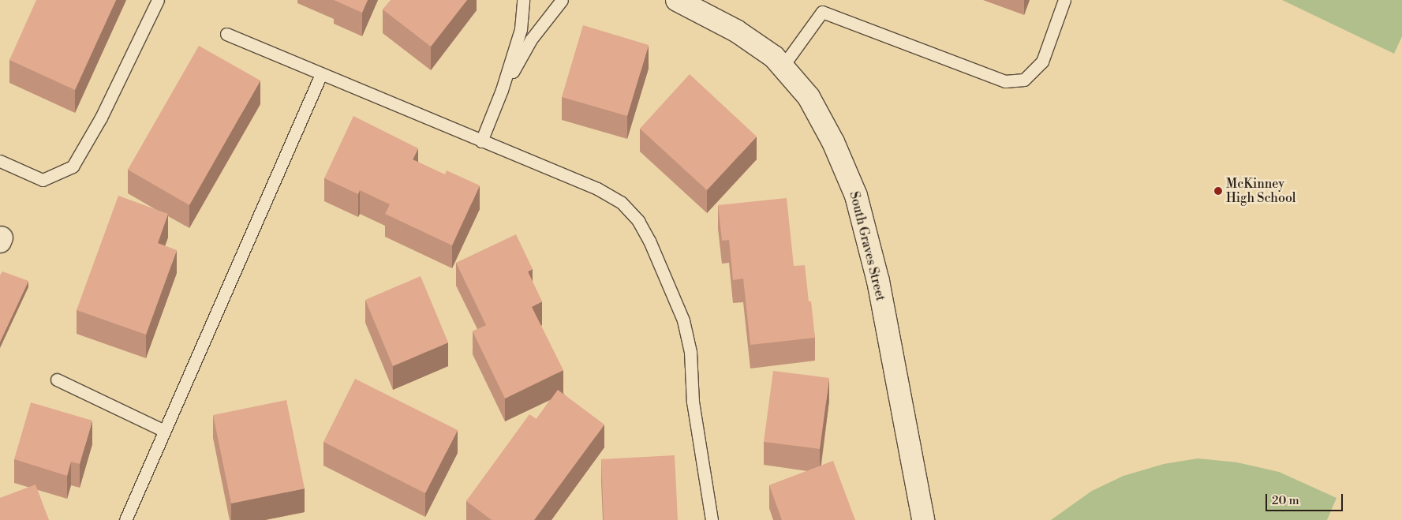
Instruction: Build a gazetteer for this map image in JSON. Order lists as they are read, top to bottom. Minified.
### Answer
{"streets":{"street":["South Graves Street"]},"places":["McKinney High School"],"scale_bar":"20 m"}
